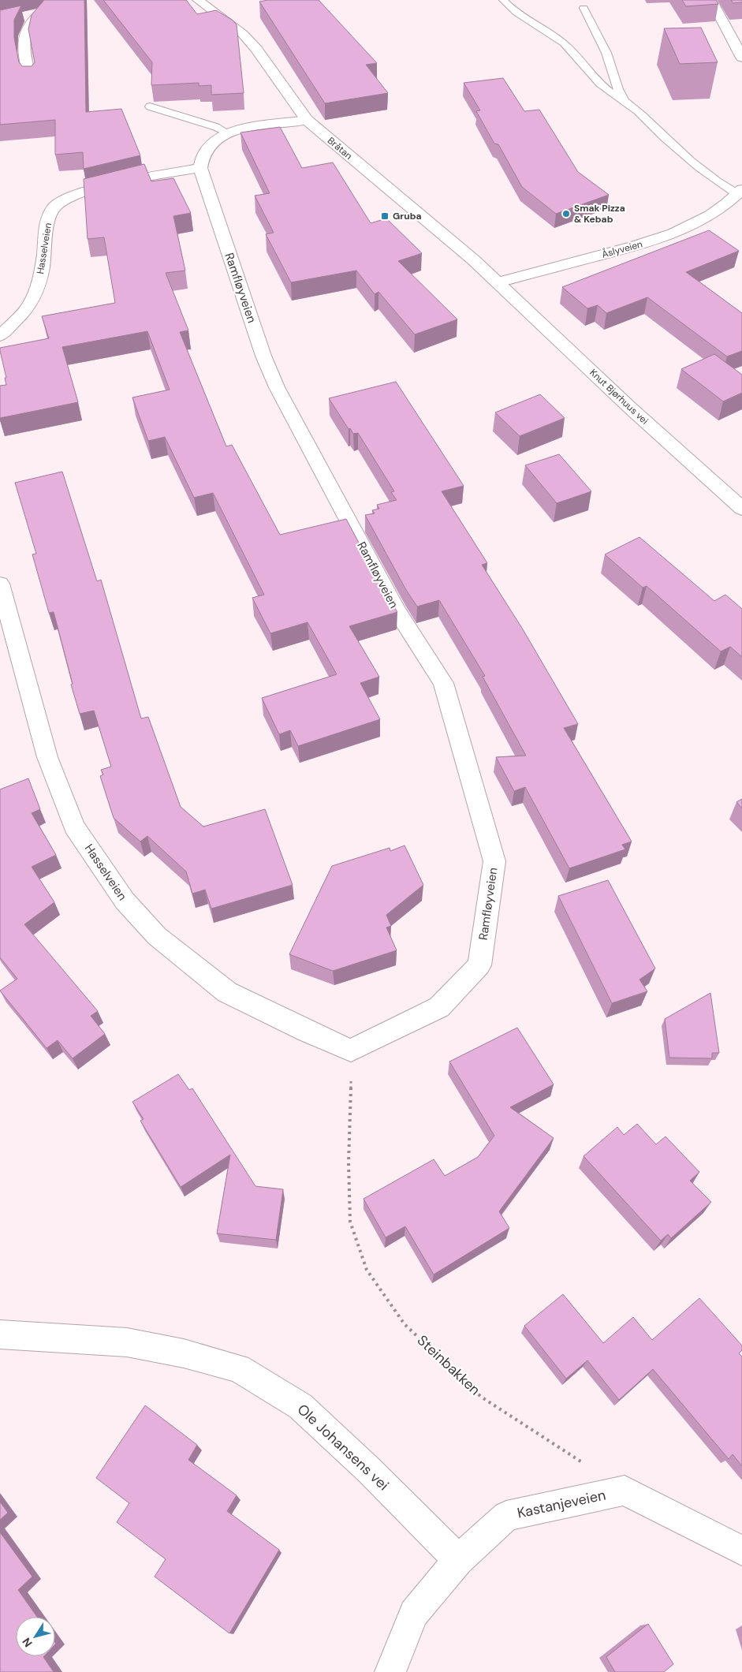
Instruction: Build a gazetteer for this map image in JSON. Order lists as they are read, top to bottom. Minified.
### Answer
{"streets":{"street":["Bråtan","Hasselveien","Åslyveien","Ramfløyveien","Knut Bjørhuus vei","Ole Johansens vei","Kastanjeveien"],"path":["Steinbakken"]},"crossings":[["Bråtan","Åslyveien"],["Bråtan","Knut Bjørhuus vei"],["Hasselveien","Ramfløyveien"],["Hasselveien","Steinbakken"],["Åslyveien","Knut Bjørhuus vei"],["Ramfløyveien","Steinbakken"],["Steinbakken","Kastanjeveien"],["Ole Johansens vei","Kastanjeveien"]],"places":{"other":["Smak Pizza & Kebab"],"transit":["Gruba"]},"north":"bottom left"}
